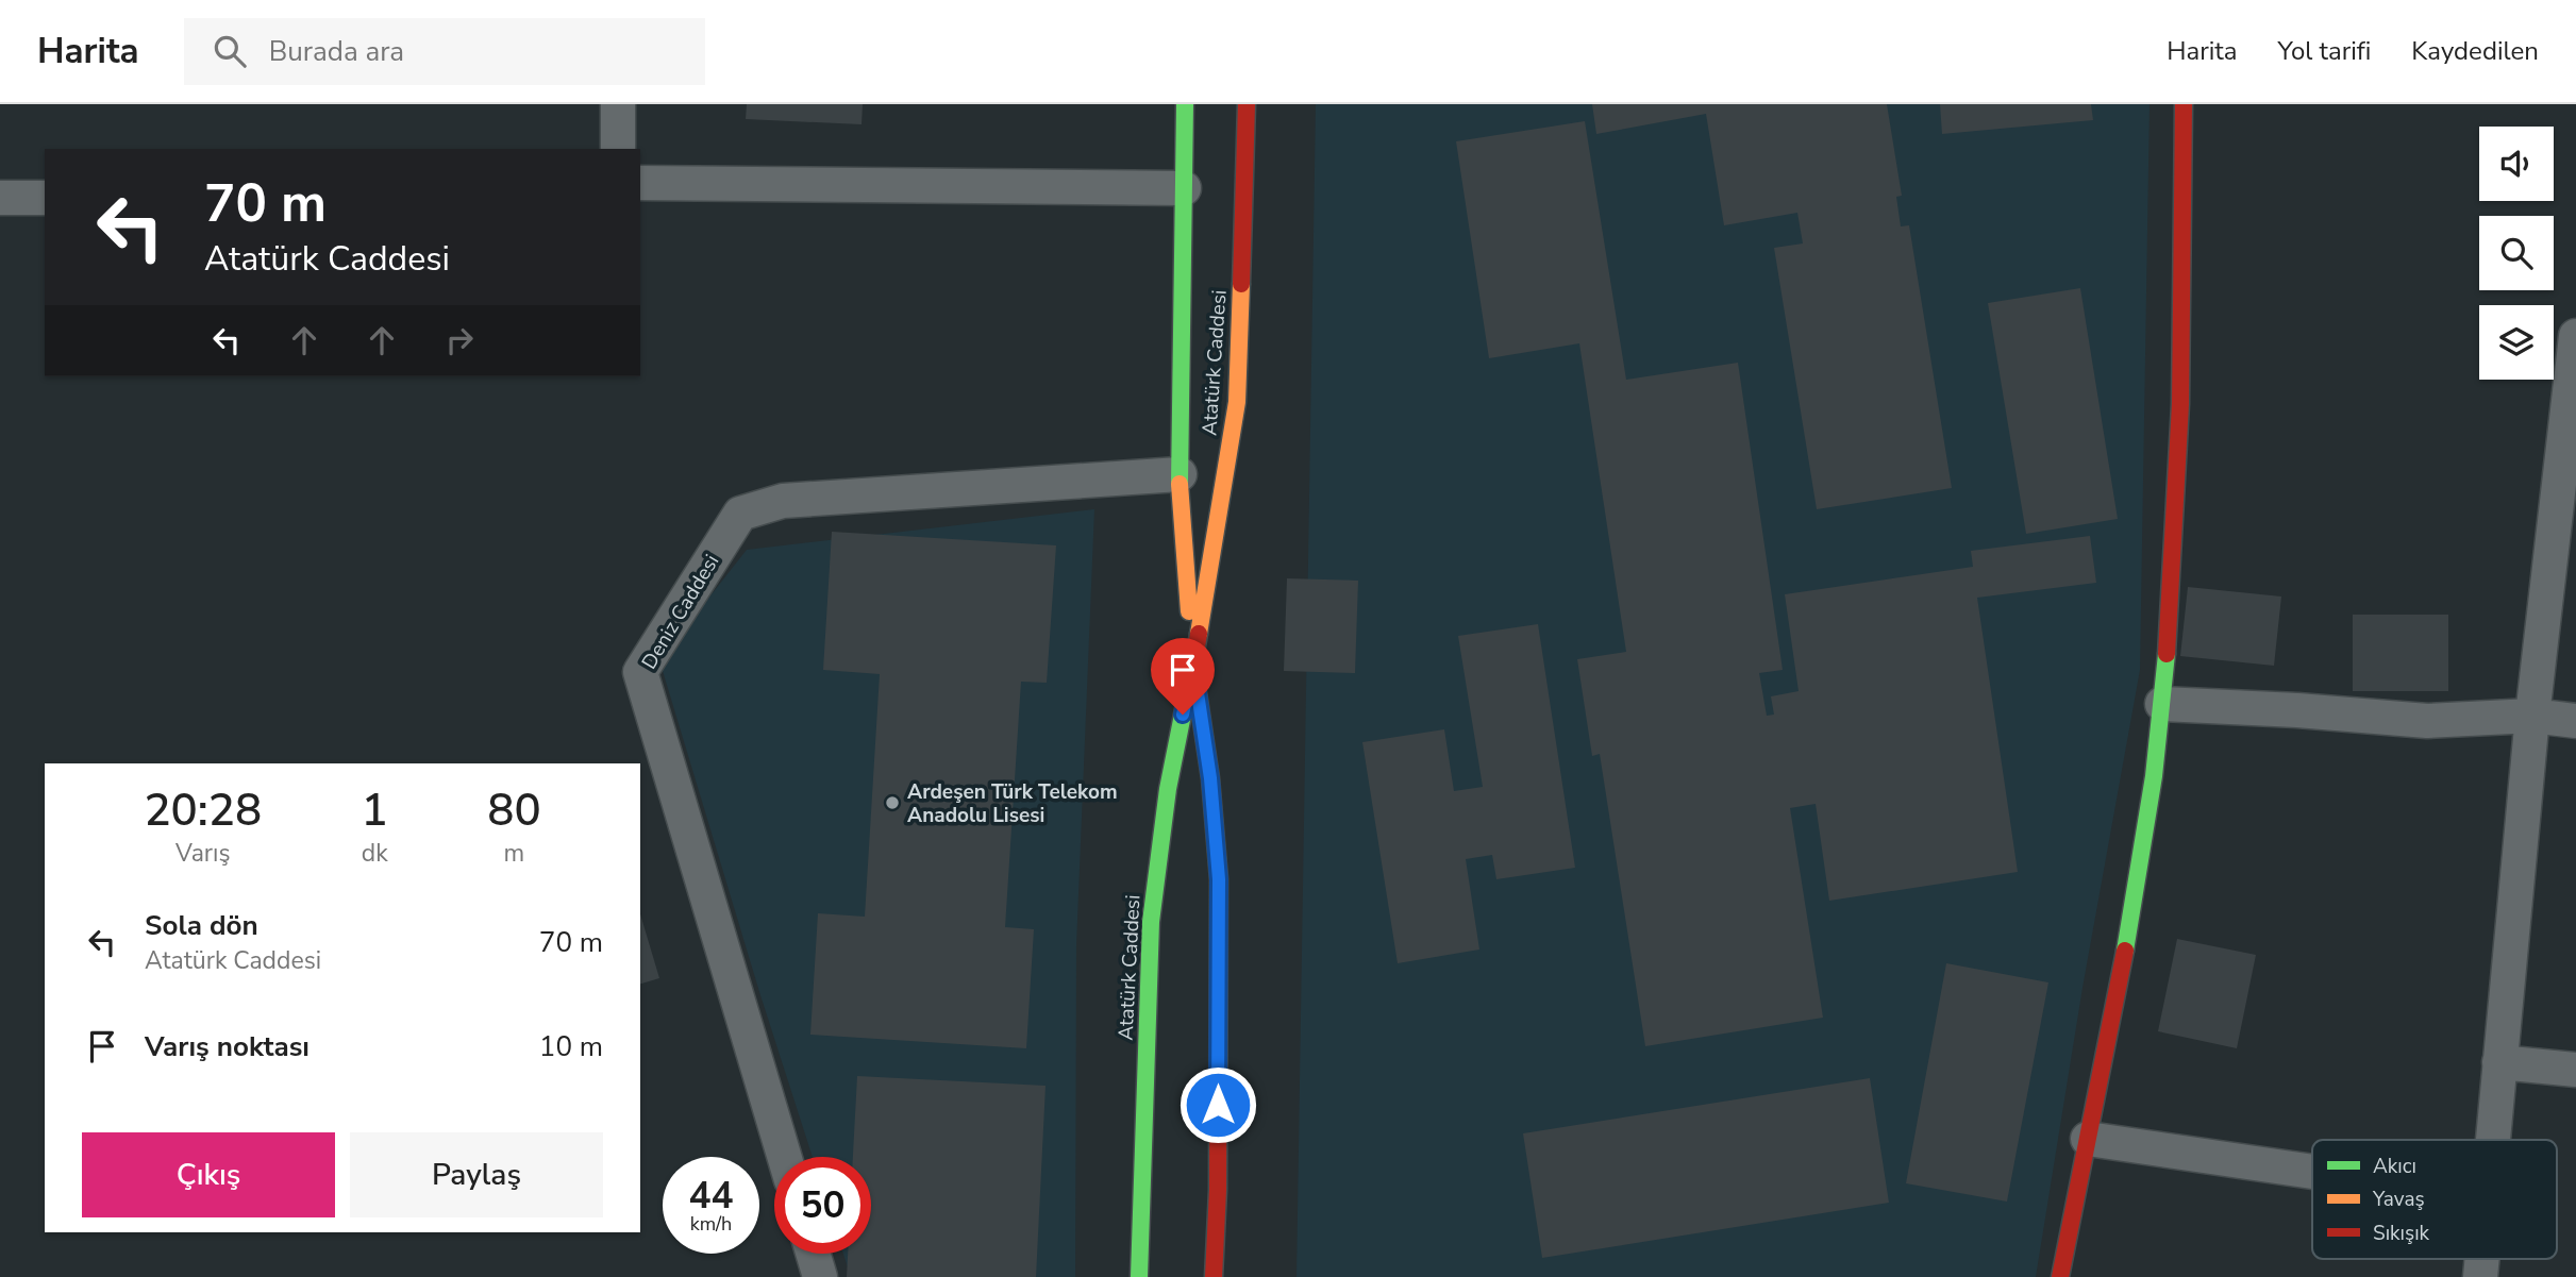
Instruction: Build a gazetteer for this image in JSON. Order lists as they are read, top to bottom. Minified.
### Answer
{"streets":{"main road":["Atatürk Caddesi"],"street":["Deniz Caddesi"]},"crossings":[["Atatürk Caddesi","Deniz Caddesi"]],"places":["Ardeşen Türk Telekom Anadolu Lisesi"],"legend":["Akıcı","Yavaş","Sıkışık"],"page":{"header":"Harita","search":"Burada ara","nav":["Harita","Yol tarifi","Kaydedilen"],"turn":["70 m","Atatürk Caddesi"],"eta":["20:28","Varış","1","dk","80","m"],"list":[{"name":"Sola dön","note":"Atatürk Caddesi","value":"70 m"},{"name":"Varış noktası","value":"10 m"}],"buttons":["Çıkış","Paylaş"],"speed":"44 km/h","limit":"50"}}
